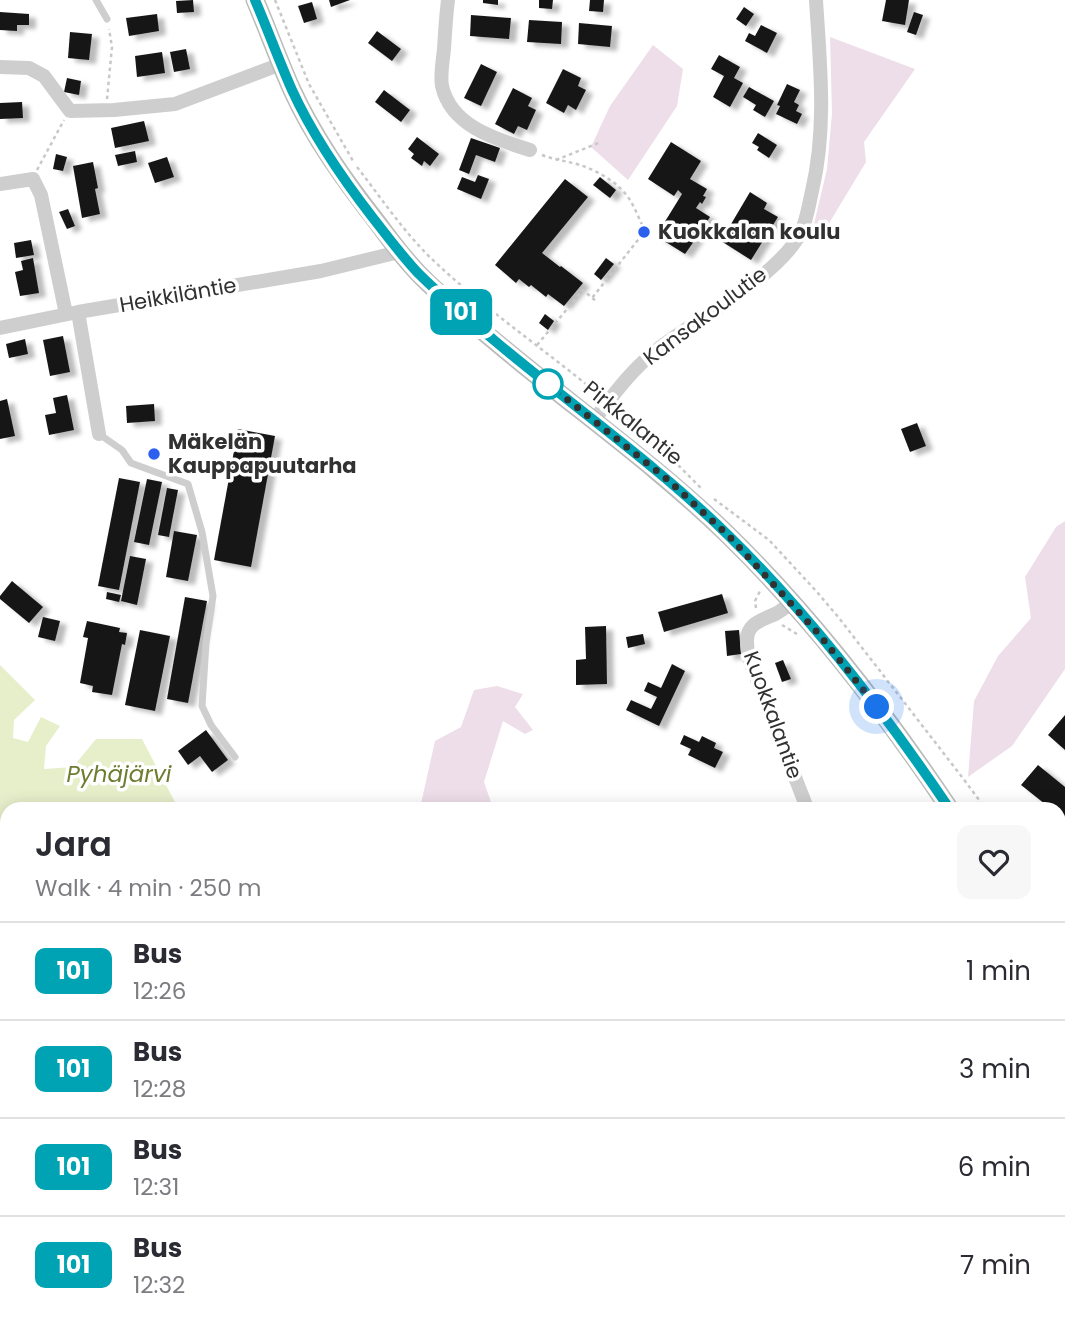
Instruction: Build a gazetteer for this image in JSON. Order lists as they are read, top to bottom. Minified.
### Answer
{"streets":{"street":["Heikkiläntie","Kansakoulutie","Pirkkalantie","Kuokkalantie"]},"crossings":[["Heikkiläntie","Pirkkalantie"],["Kansakoulutie","Pirkkalantie"],["Pirkkalantie","Kuokkalantie"]],"water":["Pyhäjärvi"],"places":["Kuokkalan koulu","Mäkelän Kauppapuutarha"],"lines":["bus line 101"],"page":{"on_map":"101","heading":["Jara","Walk · 4 min · 250 m"],"list":[{"mark":"101","name":"Bus","note":"12:26","value":"1 min"},{"mark":"101","name":"Bus","note":"12:28","value":"3 min"},{"mark":"101","name":"Bus","note":"12:31","value":"6 min"},{"mark":"101","name":"Bus","note":"12:32","value":"7 min"}]}}
